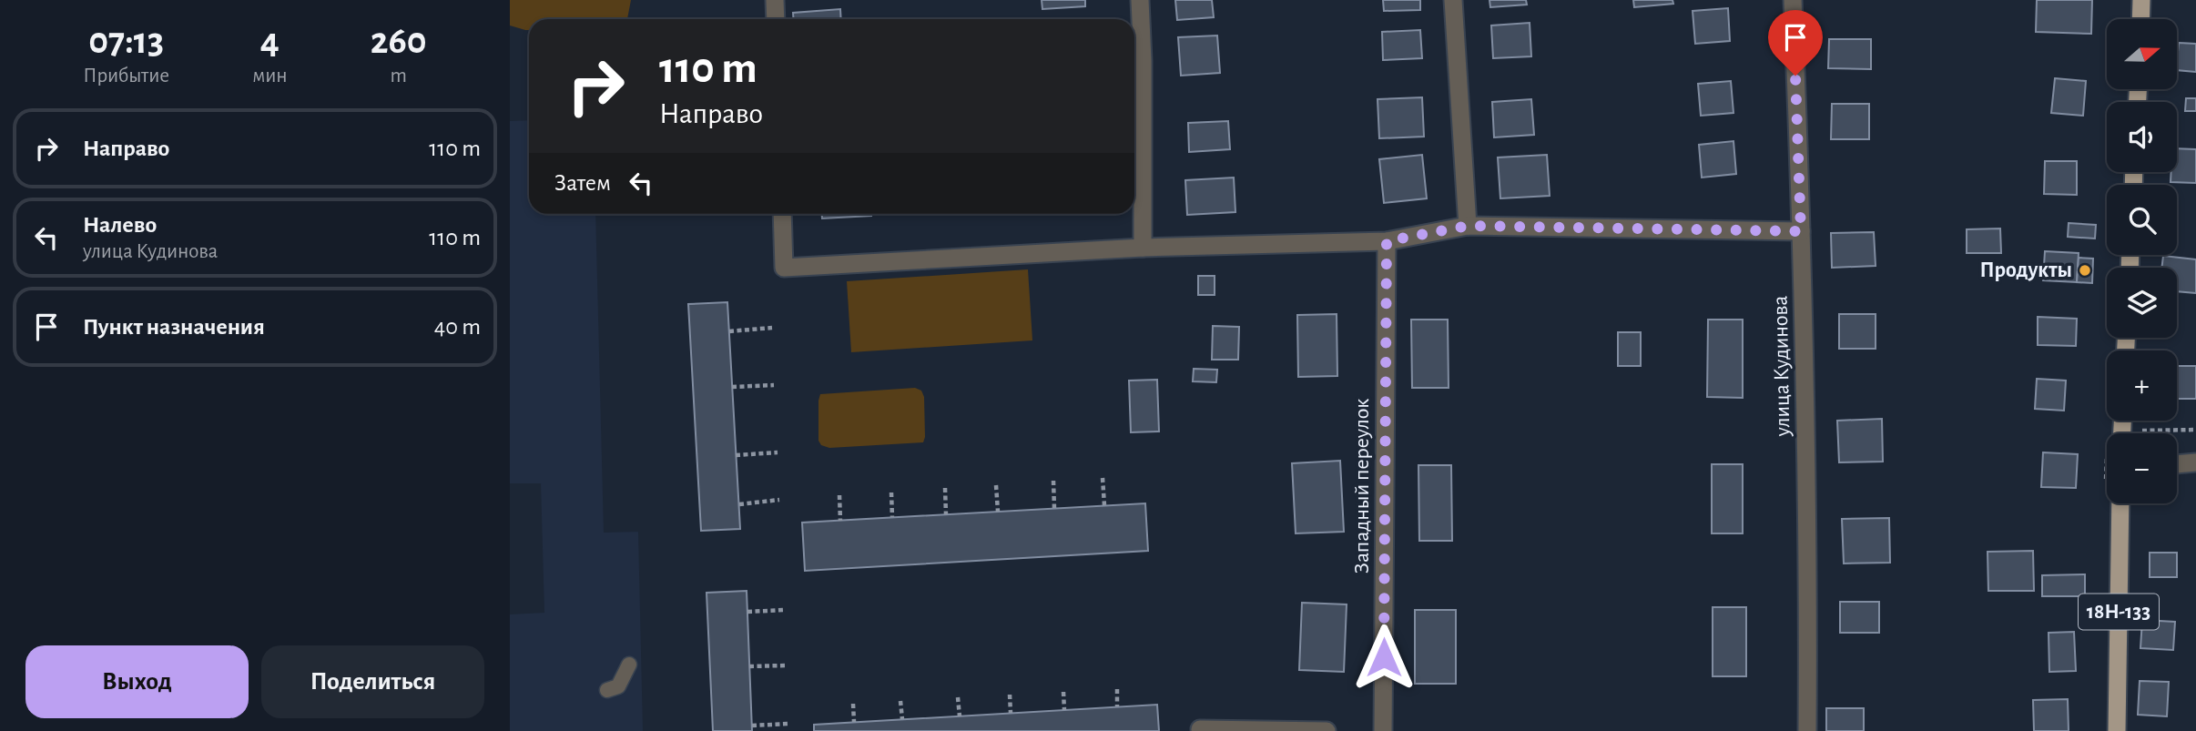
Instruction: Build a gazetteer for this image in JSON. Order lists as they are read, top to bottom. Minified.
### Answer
{"streets":{"main road":["18Н-133"],"street":["улица Кудинова","Западный переулок"]},"places":["Продукты"],"north":"right","page":{"eta":["07:13","Прибытие","4","мин","260","m"],"map_buttons":["+","−"],"turn":["110 m","Направо"],"list":[{"name":"Направо","value":"110 m"},{"name":"Налево","note":"улица Кудинова","value":"110 m"},{"name":"Пункт назначения","value":"40 m"}],"then":"Затем","buttons":["Выход","Поделиться"]}}
